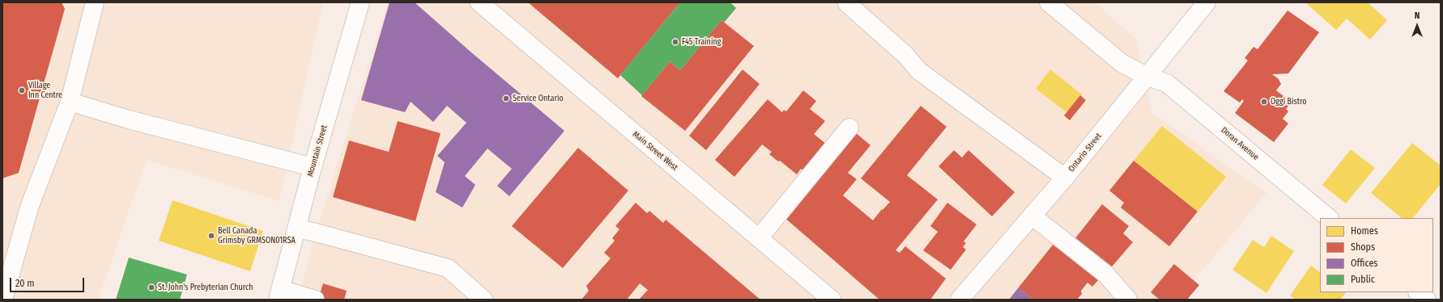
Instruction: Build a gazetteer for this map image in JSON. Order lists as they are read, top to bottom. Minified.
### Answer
{"streets":{"main road":["Doran Avenue","Mountain Street","Main Street West","Ontario Street"]},"crossings":[["Doran Avenue","Ontario Street"]],"places":["F45 Training","Village Inn Centre","Service Ontario","Oggi Bistro","Bell Canada Grimsby GRMSON01RSA","St. John's Prebyterian Church"],"legend":["Homes","Shops","Offices","Public"],"scale_bar":"20 m","north":"top"}
